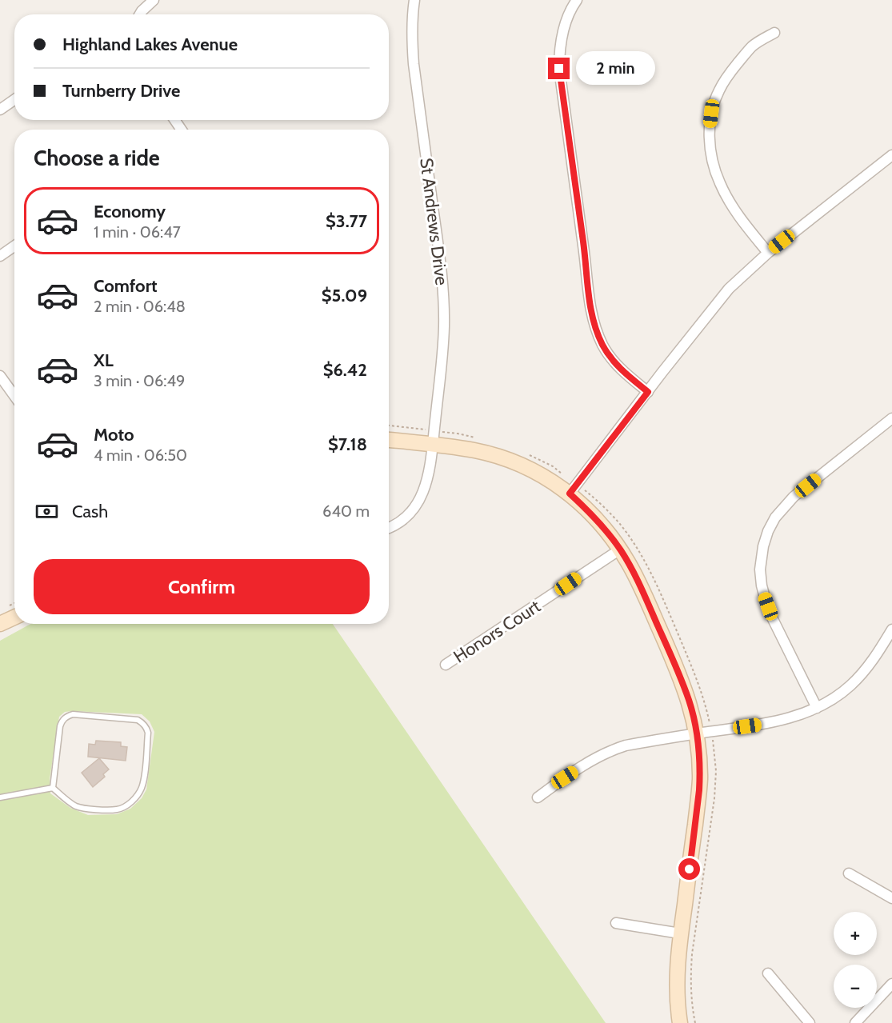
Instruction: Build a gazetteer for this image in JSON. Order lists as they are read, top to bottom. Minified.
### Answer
{"streets":{"street":["St Andrews Drive","Honors Court"]},"page":{"banner":["Highland Lakes Avenue","Turnberry Drive"],"bubble":"2 min","heading":"Choose a ride","list":[{"name":"Economy","note":"1 min · 06:47","value":"$3.77"},{"name":"Comfort","note":"2 min · 06:48","value":"$5.09"},{"name":"XL","note":"3 min · 06:49","value":"$6.42"},{"name":"Moto","note":"4 min · 06:50","value":"$7.18"}],"pay":["Cash","640 m"],"buttons":"Confirm","map_buttons":["+","−"]}}
